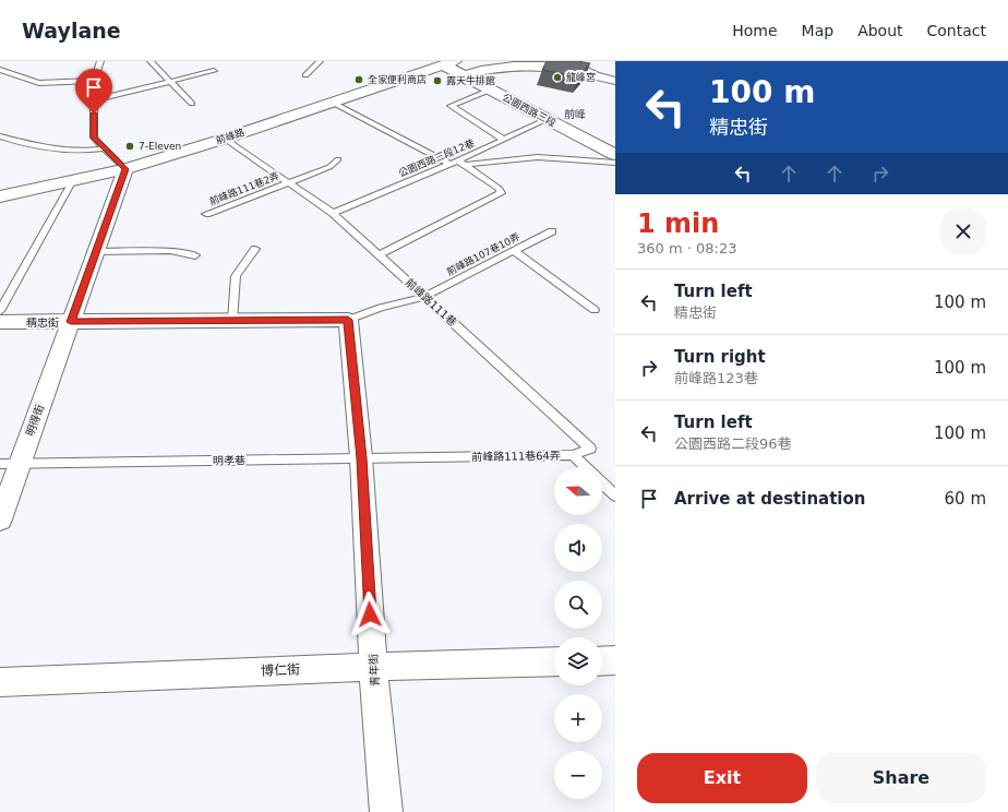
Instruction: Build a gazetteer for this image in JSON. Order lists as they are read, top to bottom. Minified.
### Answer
{"streets":{"main road":["公園西路三段","前峰路"],"street":["精忠街","明得街","博仁街","青年街"],"lane":["公園西路三段12巷","前峰路111巷2弄","前峰路107巷10弄","前峰路111巷","前峰路111巷64弄","明孝巷"]},"crossings":[["公園西路三段","前峰路"],["公園西路三段","公園西路三段12巷"],["前峰路","前峰路111巷"],["前峰路","明得街"],["公園西路三段12巷","前峰路111巷"],["前峰路111巷2弄","前峰路111巷"],["前峰路107巷10弄","前峰路111巷"],["前峰路107巷10弄","精忠街"],["前峰路107巷10弄","青年街"],["前峰路111巷","前峰路111巷64弄"],["精忠街","明得街"],["精忠街","青年街"],["明得街","明孝巷"],["前峰路111巷64弄","明孝巷"],["明孝巷","青年街"],["博仁街","青年街"]],"districts":["前峰"],"places":["龍峰宮","全家便利商店","露天牛排館","7-Eleven"],"north":"left","page":{"header":"Waylane","nav":["Home","Map","About","Contact"],"turn":["100 m","精忠街"],"heading":["1 min","360 m · 08:23"],"list":[{"name":"Turn left","note":"精忠街","value":"100 m"},{"name":"Turn right","note":"前峰路123巷","value":"100 m"},{"name":"Turn left","note":"公園西路二段96巷","value":"100 m"},{"name":"Arrive at destination","value":"60 m"}],"map_buttons":["+","−"],"buttons":["Exit","Share"]}}
